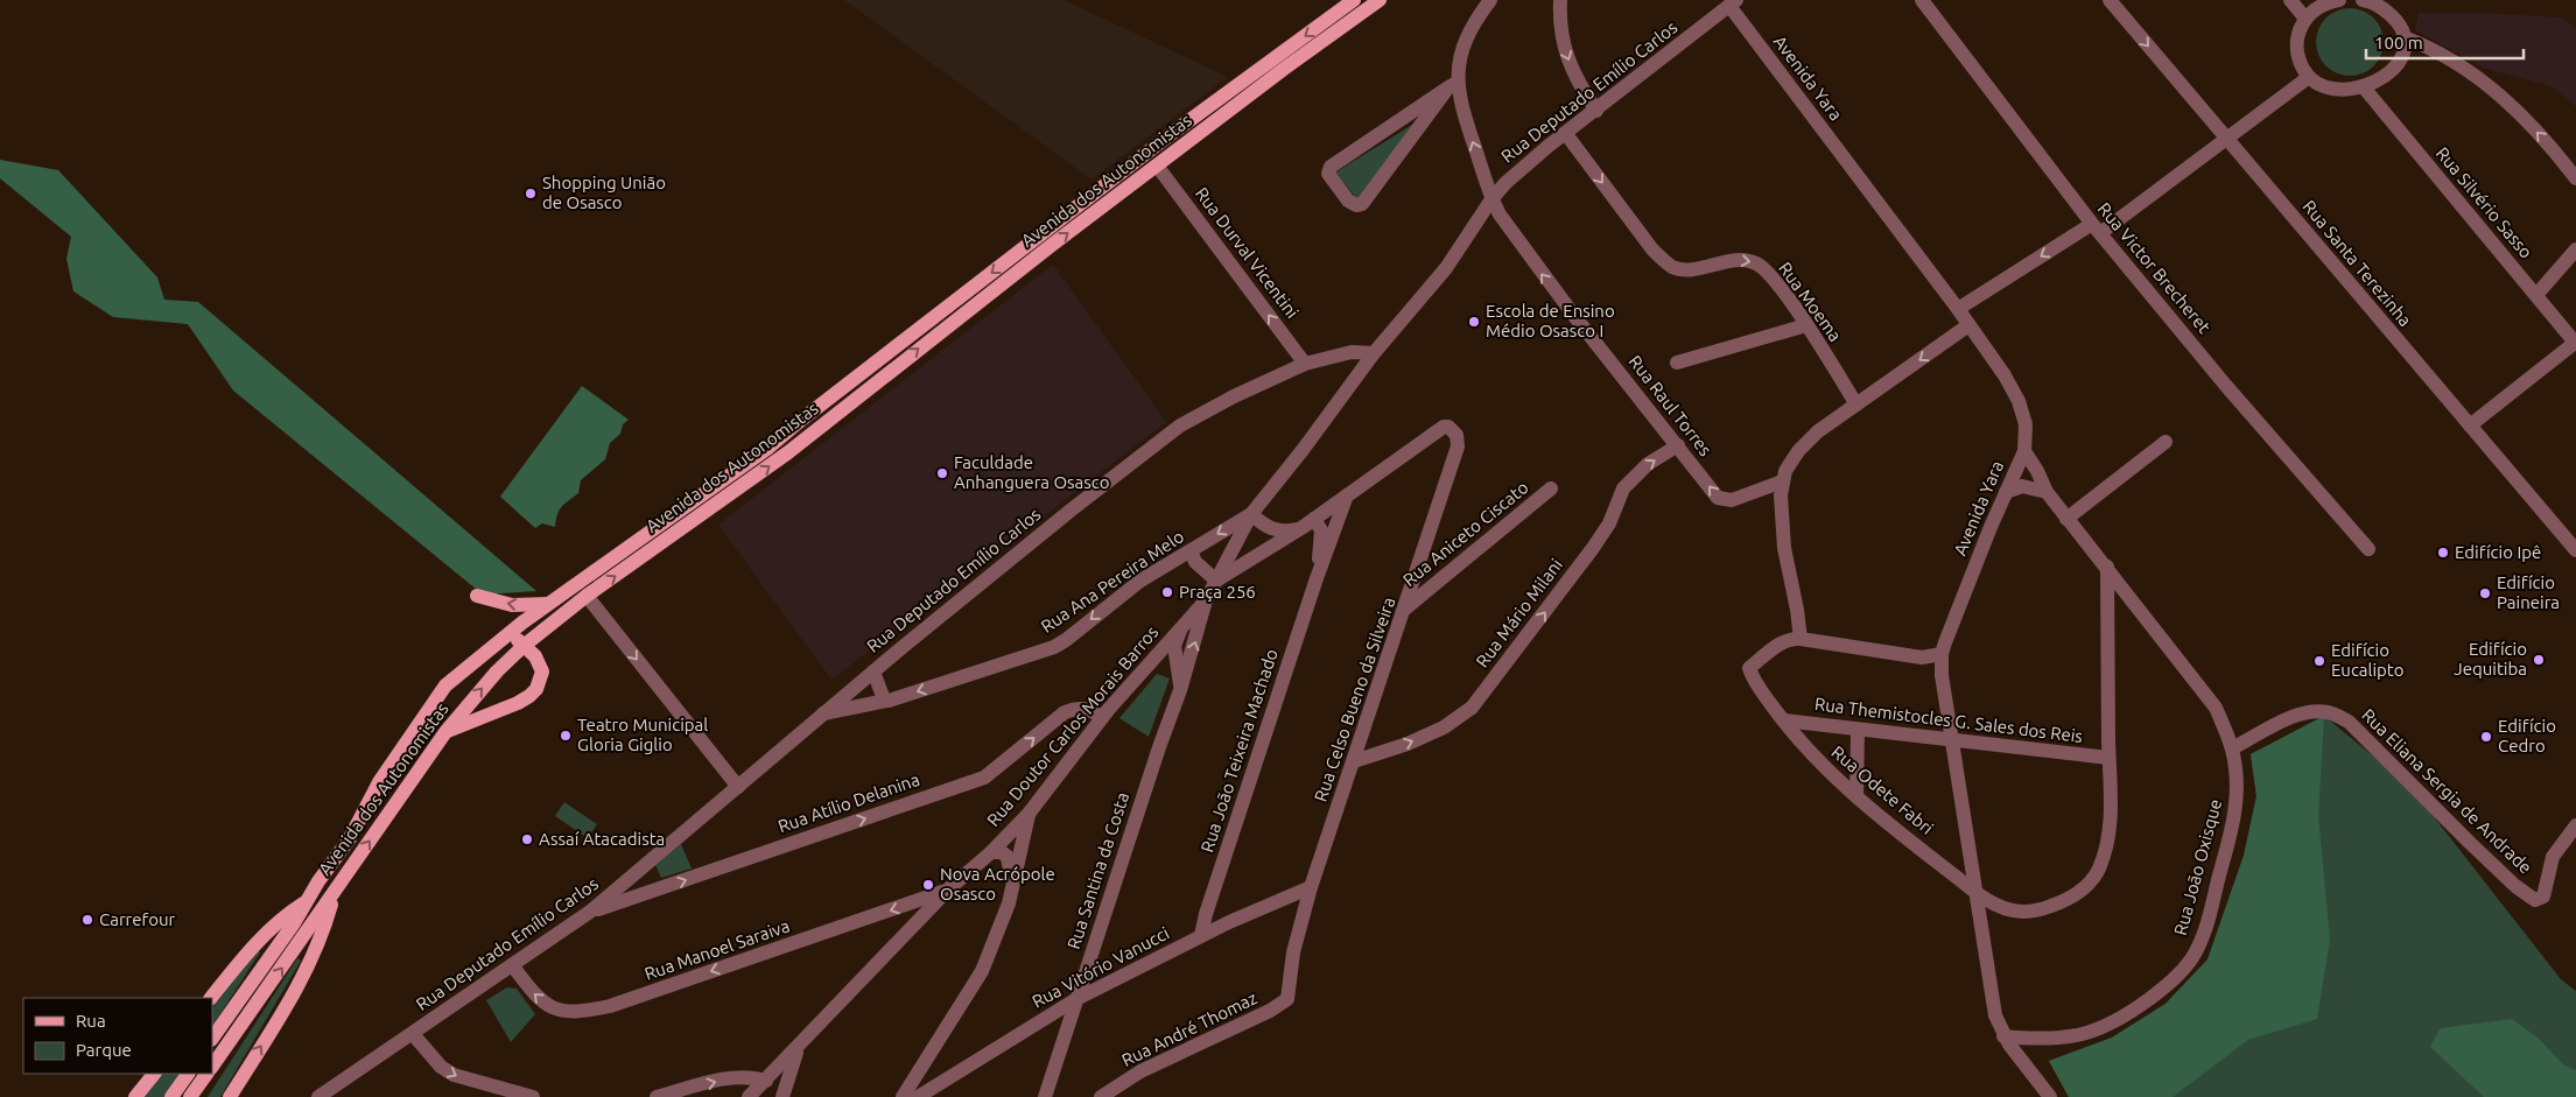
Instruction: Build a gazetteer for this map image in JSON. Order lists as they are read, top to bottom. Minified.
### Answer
{"streets":{"main road":["Avenida dos Autonomistas"],"street":["Avenida Yara","Rua Deputado Emílio Carlos","Rua Silvério Sasso","Rua Durval Vicentini","Rua Santa Terezinha","Rua Victor Brecheret","Rua Moema","Rua Raul Torres","Rua Aniceto Ciscato","Rua Ana Pereira Melo","Rua Mário Milani","Rua Celso Bueno da Silveira","Rua Themistocles G. Sales dos Reis","Rua Doutor Carlos Morais Barros","Rua João Teixeira Machado","Rua Odete Fabri","Rua Eliana Sergia de Andrade","Rua Atílio Delanina","Rua João Oxisque","Rua Santina da Costa","Rua Manoel Saraiva","Rua Vitório Vanucci","Rua André Thomaz"]},"crossings":[["Avenida Yara","Rua Deputado Emílio Carlos"],["Avenida Yara","Rua Themistocles G. Sales dos Reis"],["Avenida Yara","Rua Odete Fabri"],["Avenida Yara","Rua João Oxisque"],["Rua Deputado Emílio Carlos","Rua Durval Vicentini"],["Rua Deputado Emílio Carlos","Rua Moema"],["Rua Deputado Emílio Carlos","Rua Raul Torres"],["Rua Deputado Emílio Carlos","Rua Ana Pereira Melo"],["Rua Deputado Emílio Carlos","Rua Atílio Delanina"],["Rua Deputado Emílio Carlos","Rua Manoel Saraiva"],["Avenida dos Autonomistas","Rua Durval Vicentini"],["Rua Raul Torres","Rua Mário Milani"],["Rua Aniceto Ciscato","Rua Celso Bueno da Silveira"],["Rua Ana Pereira Melo","Rua Doutor Carlos Morais Barros"],["Rua Mário Milani","Rua Celso Bueno da Silveira"],["Rua Celso Bueno da Silveira","Rua João Teixeira Machado"],["Rua Celso Bueno da Silveira","Rua Vitório Vanucci"],["Rua Celso Bueno da Silveira","Rua André Thomaz"],["Rua Themistocles G. Sales dos Reis","Rua Odete Fabri"],["Rua Doutor Carlos Morais Barros","Rua Atílio Delanina"],["Rua Doutor Carlos Morais Barros","Rua Santina da Costa"],["Rua Doutor Carlos Morais Barros","Rua Manoel Saraiva"],["Rua João Teixeira Machado","Rua Vitório Vanucci"],["Rua Odete Fabri","Rua João Oxisque"],["Rua Eliana Sergia de Andrade","Rua João Oxisque"],["Rua Santina da Costa","Rua Vitório Vanucci"]],"one_way":["Rua Durval Vicentini","Rua Moema","Rua Raul Torres","Rua Ana Pereira Melo","Rua Mário Milani","Rua Atílio Delanina","Rua Manoel Saraiva"],"places":["Shopping União de Osasco","Escola de Ensino Médio Osasco I","Faculdade Anhanguera Osasco","Edifício Ipê","Praça 256","Edifício Paineira","Edifício Jequitiba","Edifício Eucalipto","Teatro Municipal Gloria Giglio","Edifício Cedro","Assaí Atacadista","Nova Acrópole Osasco","Carrefour"],"legend":["Rua","Parque"],"scale_bar":"100 m"}
